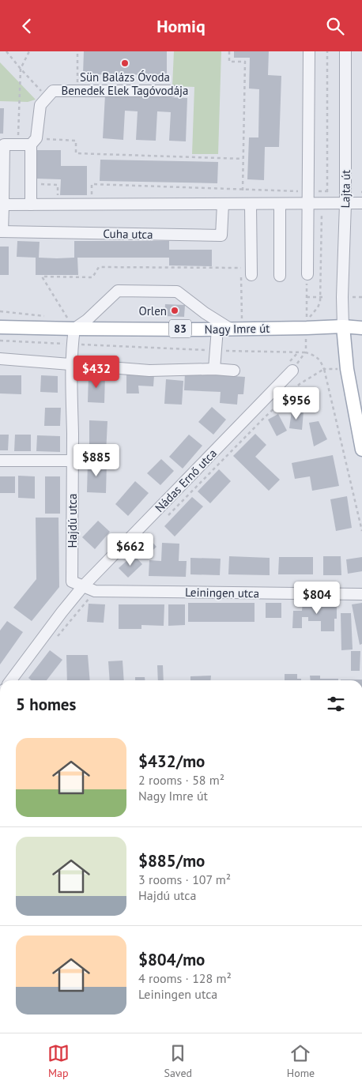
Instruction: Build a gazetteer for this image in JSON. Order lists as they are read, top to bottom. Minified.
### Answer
{"streets":{"main road":["83","Nagy Imre út"],"street":["Lajta út","Cuha utca","Nádas Ernő utca","Hajdú utca","Leiningen utca"]},"crossings":[["Lajta út","Nagy Imre út"],["Nagy Imre út","Hajdú utca"],["Nádas Ernő utca","Hajdú utca"],["Nádas Ernő utca","Leiningen utca"],["Hajdú utca","Leiningen utca"]],"places":["Sün Balázs Óvoda Benedek Elek Tagóvodája","Orlen"],"page":{"header":"Homiq","price":["$432","$956","$885","$662","$804"],"heading":"5 homes","list":[{"name":"$432/mo","note":"2 rooms · 58 m² · Nagy Imre út"},{"name":"$885/mo","note":"3 rooms · 107 m² · Hajdú utca"},{"name":"$804/mo","note":"4 rooms · 128 m² · Leiningen utca"}],"tabs":["Map","Saved","Home"]}}
